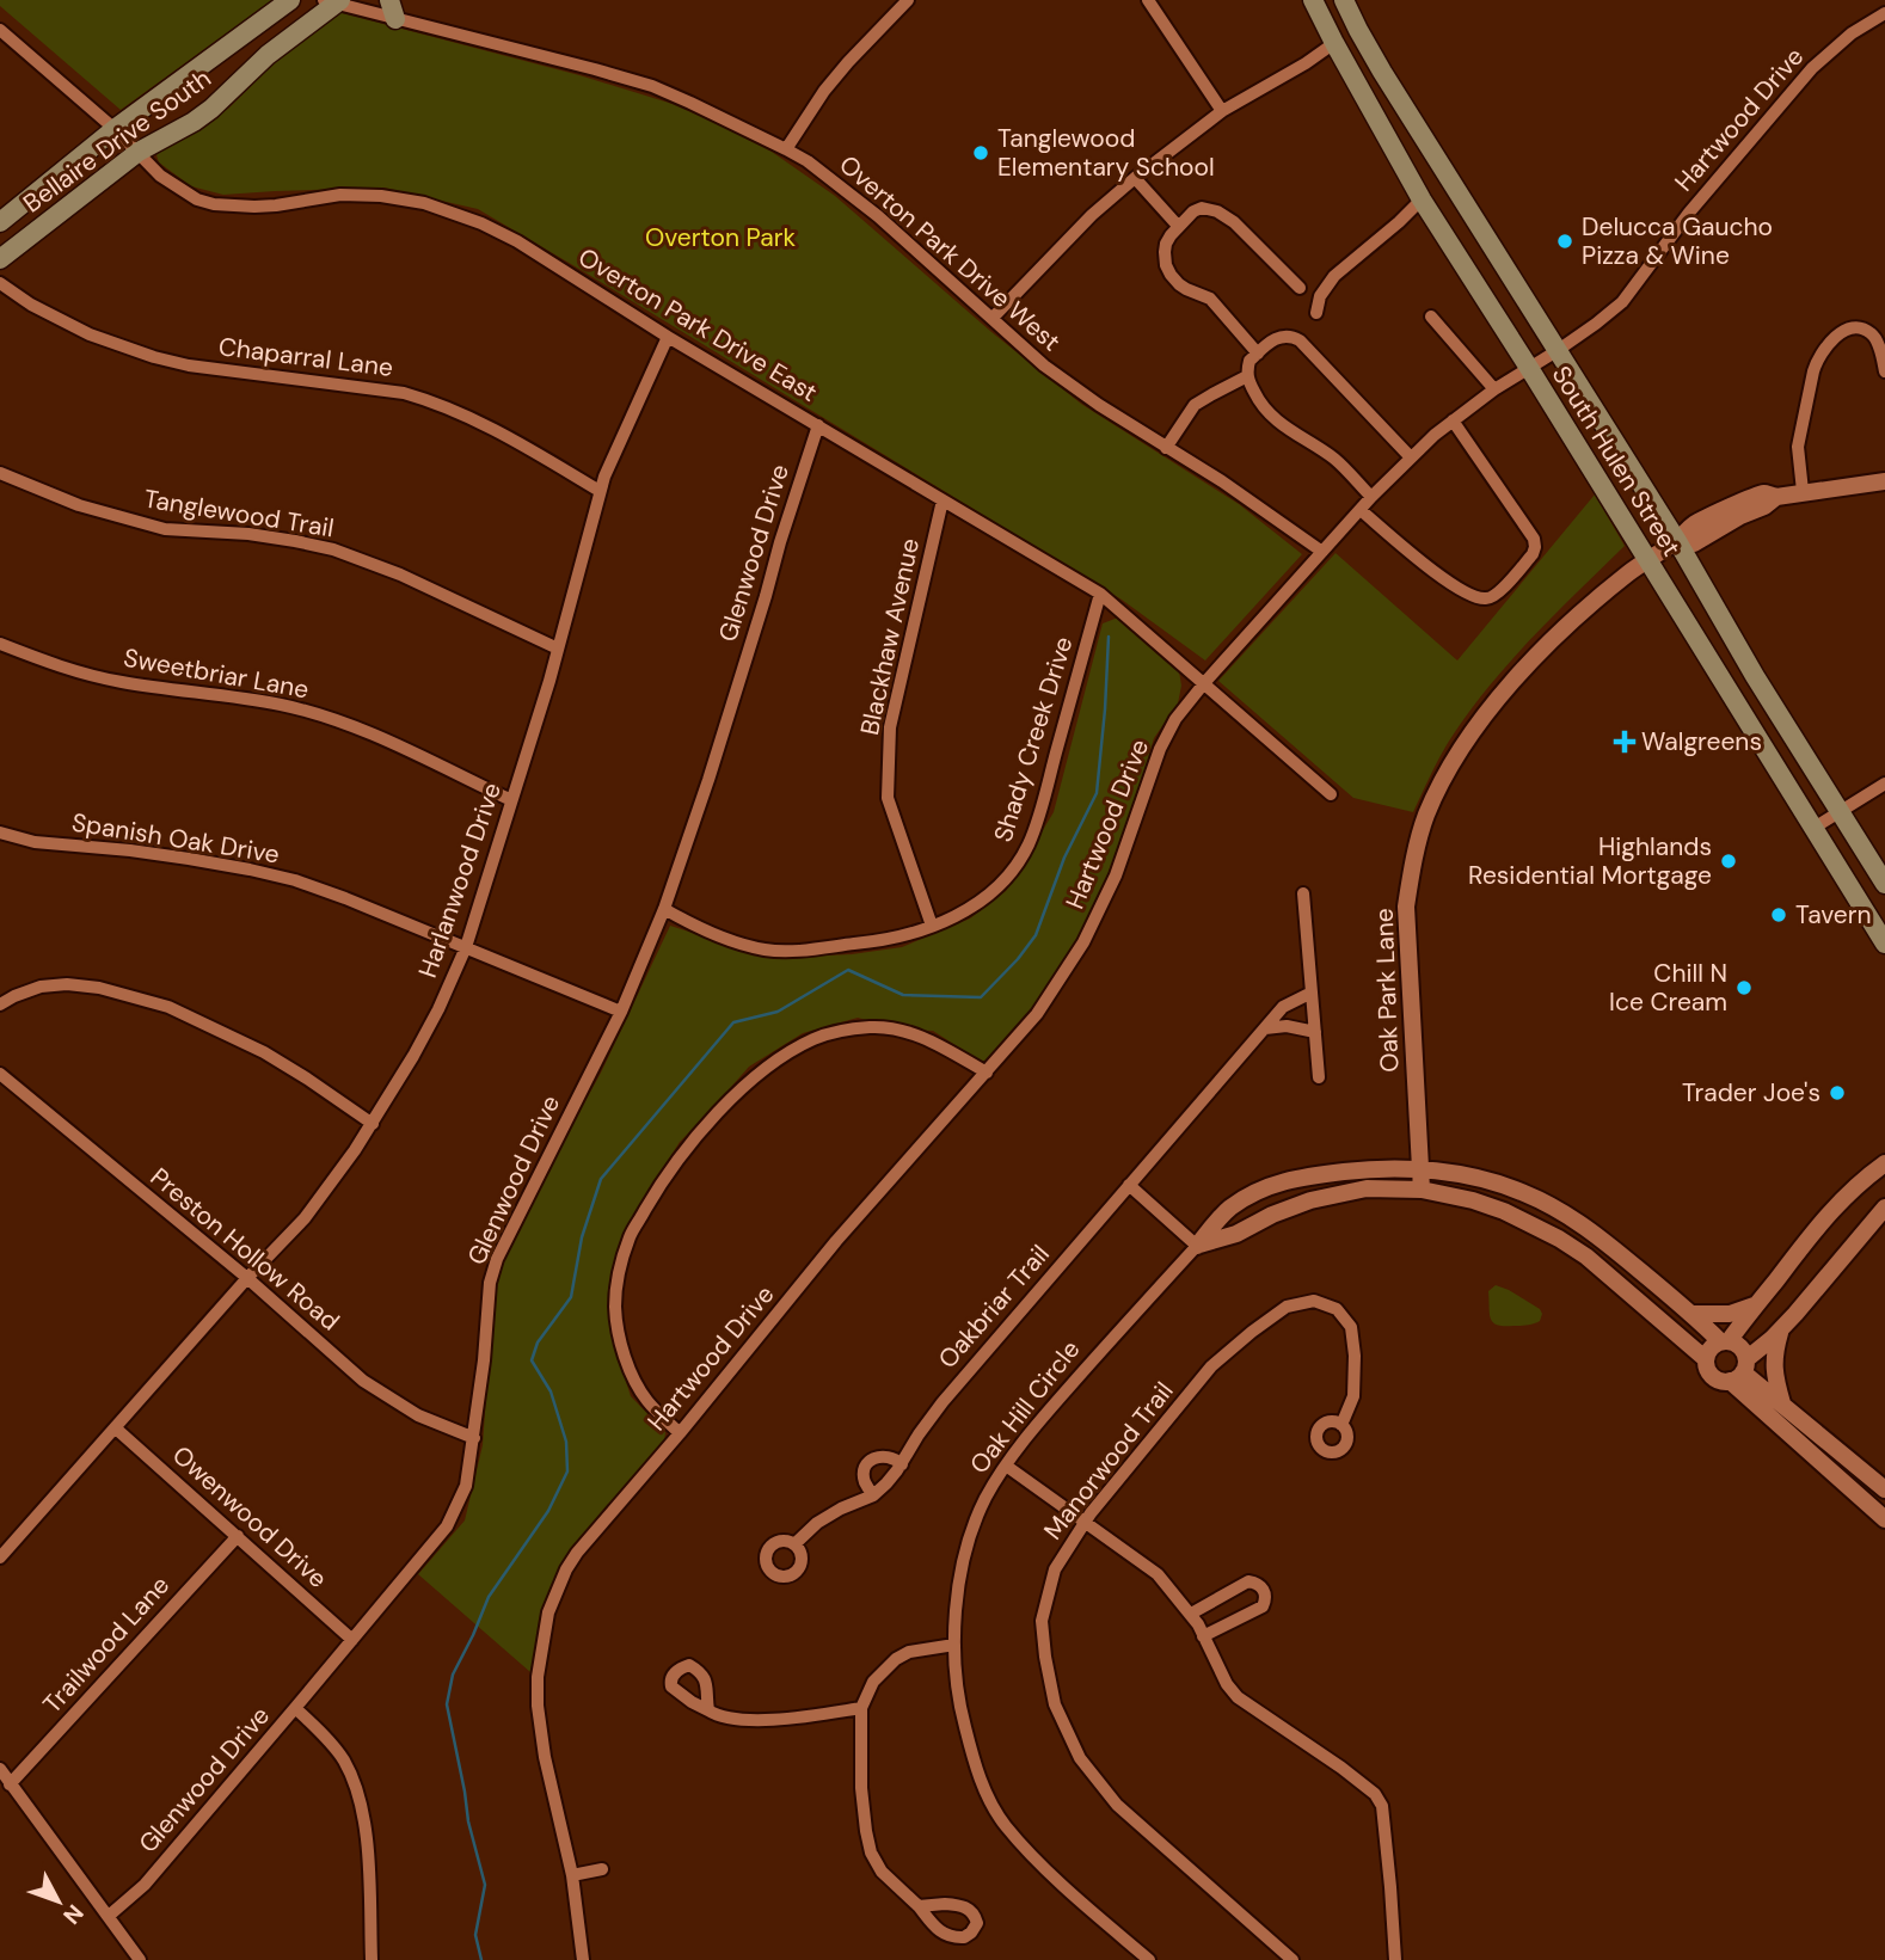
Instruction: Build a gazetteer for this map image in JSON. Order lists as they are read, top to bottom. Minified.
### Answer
{"streets":{"main road":["Bellaire Drive South","South Hulen Street"],"street":["Hartwood Drive","Overton Park Drive West","Overton Park Drive East","Chaparral Lane","Tanglewood Trail","Glenwood Drive","Blackhaw Avenue","Sweetbriar Lane","Shady Creek Drive","Spanish Oak Drive","Harlanwood Drive","Oak Park Lane","Preston Hollow Road","Oakbriar Trail","Oak Hill Circle","Manorwood Trail","Owenwood Drive","Trailwood Lane"]},"crossings":[["Hartwood Drive","Overton Park Drive West"],["Hartwood Drive","Overton Park Drive East"],["Hartwood Drive","South Hulen Street"],["Bellaire Drive South","Overton Park Drive West"],["Bellaire Drive South","Overton Park Drive East"],["Overton Park Drive East","Glenwood Drive"],["Overton Park Drive East","Blackhaw Avenue"],["Overton Park Drive East","Shady Creek Drive"],["Overton Park Drive East","Harlanwood Drive"],["Chaparral Lane","Harlanwood Drive"],["South Hulen Street","Oak Park Lane"],["Tanglewood Trail","Harlanwood Drive"],["Glenwood Drive","Shady Creek Drive"],["Glenwood Drive","Spanish Oak Drive"],["Glenwood Drive","Preston Hollow Road"],["Glenwood Drive","Owenwood Drive"],["Blackhaw Avenue","Shady Creek Drive"],["Sweetbriar Lane","Harlanwood Drive"],["Spanish Oak Drive","Harlanwood Drive"],["Harlanwood Drive","Preston Hollow Road"],["Harlanwood Drive","Owenwood Drive"],["Oak Park Lane","Oak Hill Circle"],["Owenwood Drive","Trailwood Lane"]],"parks":["Overton Park"],"places":{"other":["Tanglewood Elementary School","Delucca Gaucho Pizza & Wine","Highlands Residential Mortgage","Tavern","Chill N Ice Cream","Trader Joe's"],"health":["Walgreens"]},"north":"bottom right"}
